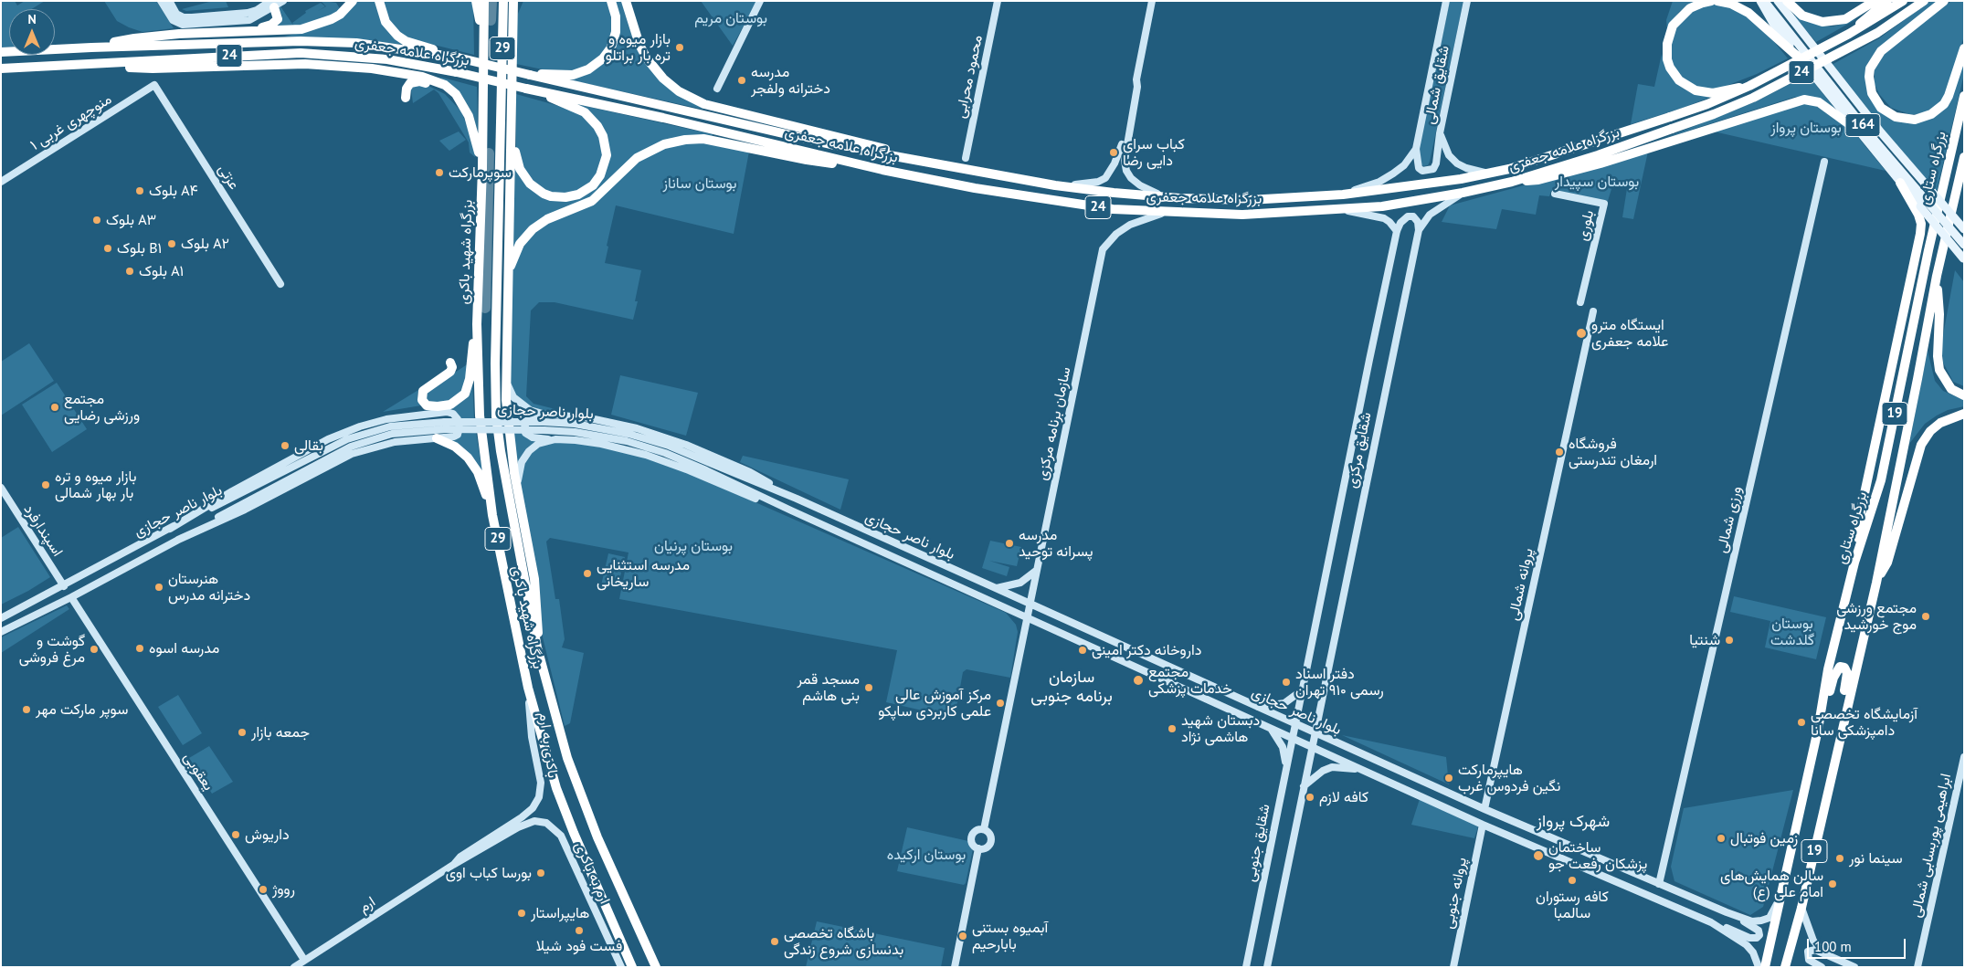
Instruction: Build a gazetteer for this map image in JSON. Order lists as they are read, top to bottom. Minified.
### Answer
{"streets":{"highway":["29","بزرگراه علامه جعفری","24","بزرگراه ستاری","بزرگراه شهید باکری","19"],"main road":["محمود محرابی","شقایق شمالی","منوچهری غربی ۱","164","عزتی","بلوری","بلوار ناصر حجازی","سازمان برنامه مرکزی","شقایق مرکزی","ورزی شمالی","اسپندارفرد","پروانه شمالی","باکری به ارم","یعقوبی","شقایق جنوبی","ابراهیمی پوربسابی شمالی","ارم به باکری","پروانه جنوبی","ارم"]},"crossings":[["29","بزرگراه شهید باکری"],["بزرگراه علامه جعفری","24"],["بزرگراه علامه جعفری","شقایق شمالی"],["بزرگراه علامه جعفری","سازمان برنامه مرکزی"],["بزرگراه علامه جعفری","شقایق مرکزی"],["منوچهری غربی ۱","عزتی"],["بزرگراه ستاری","بلوار ناصر حجازی"],["بزرگراه شهید باکری","باکری به ارم"],["بلوار ناصر حجازی","سازمان برنامه مرکزی"],["بلوار ناصر حجازی","شقایق مرکزی"],["بلوار ناصر حجازی","ورزی شمالی"],["بلوار ناصر حجازی","اسپندارفرد"],["بلوار ناصر حجازی","پروانه شمالی"],["بلوار ناصر حجازی","یعقوبی"],["بلوار ناصر حجازی","شقایق جنوبی"],["بلوار ناصر حجازی","پروانه جنوبی"],["شقایق مرکزی","شقایق جنوبی"],["باکری به ارم","ارم به باکری"],["باکری به ارم","ارم"],["یعقوبی","ارم"],["ارم به باکری","ارم"]],"districts":["سازمان برنامه جنوبی","شهرک پرواز"],"parks":["بوستان مریم","بوستان پرواز","بوستان سپیدار","بوستان ساناز","بوستان پرنیان","بوستان گلدشت","بوستان ارکیده"],"places":["بازار میوه و تره بار براتلو","مدرسه دخترانه ولفجر","کباب سرای دایی رضا","سوپرمارکت","بلوک A۴","بلوک A۳","بلوک A۲","بلوک B۱","بلوک A۱","ایستگاه مترو علامه جعفری","مجتمع ورزشی رضایی","بقالی","فروشگاه ارمغان تندرستی","بازار میوه و تره بار بهار شمالی","مدرسه پسرانه توحید","مدرسه استثنایی ساریخانی","هنرستان دخترانه مدرس","مجتمع ورزشی موج خورشید","شنتیا","مدرسه اسوه","گوشت و مرغ فروشی","داروخانه دکتر امینی","مجتمع خدمات پزشکی","دفتر اسناد رسمی ۹۱۰ تهران","مسجد قمر بنی هاشم","مرکز آموزش عالی علمی کاربردی ساپکو","سوپر مارکت مهر","آزمایشگاه تخصصی دامپزشکی سانا","دبستان شهید هاشمی نژاد","جمعه‌ بازار","هایپرمارکت نگین فردوس غرب","کافه لازم","داریوش","زمین فوتبال","ساختمان پزشكان رفعت جو","سینما نور","بورسا کباب اوی","کافه رستوران سالمبا","سالن همایش‌های امام علی (ع)","رووژ","هایپراستار","فست فود شیلا","آبمیوه بستنی بابارحیم","باشگاه تخصصی بدنسازی شروع زندگی"],"scale_bar":"100 m","north":"top"}
